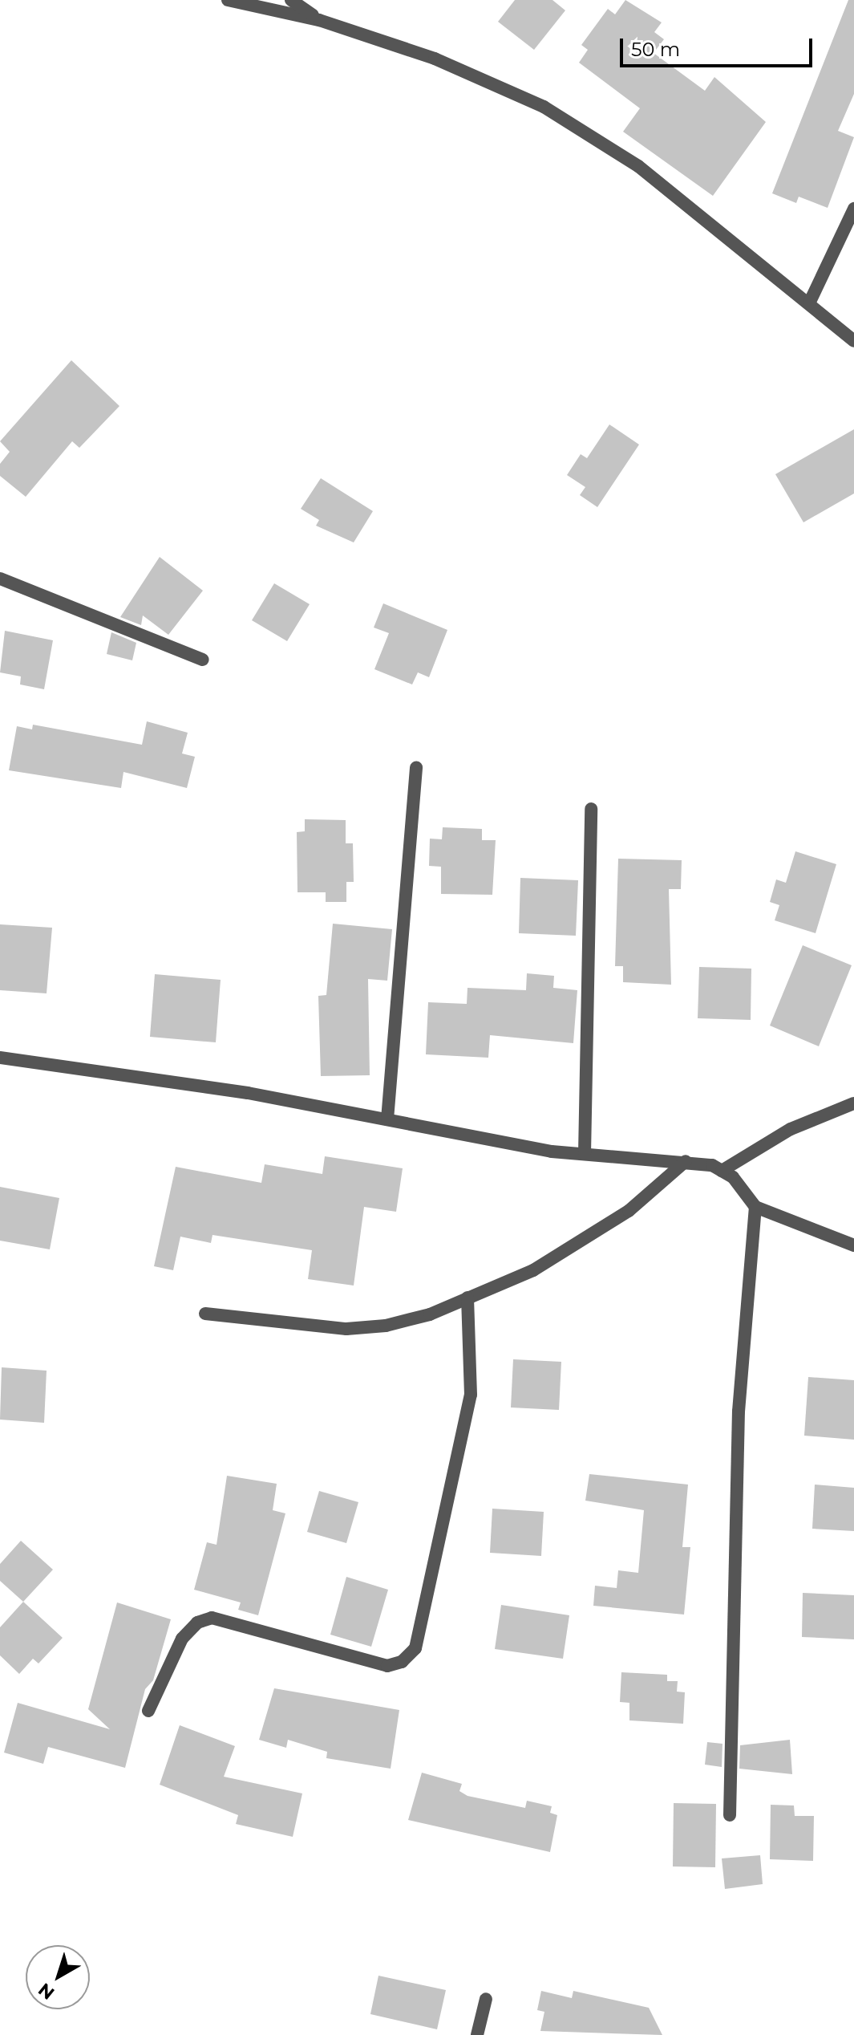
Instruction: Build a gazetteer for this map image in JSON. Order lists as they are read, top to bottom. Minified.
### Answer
{"scale_bar":"50 m","north":"bottom left"}
